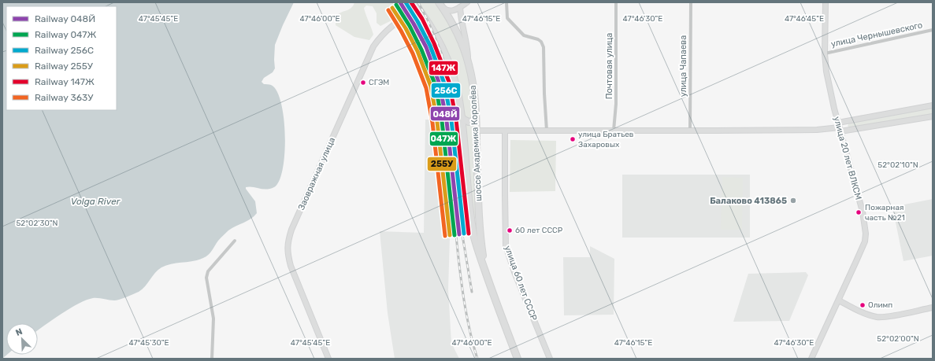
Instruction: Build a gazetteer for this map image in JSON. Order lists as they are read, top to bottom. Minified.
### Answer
{"streets":{"highway":["шоссе Академика Королёва"],"street":["улица Чернышевского","Почтовая улица","улица Чапаева","улица 20 лет ВЛКСМ","Заовражная улица","улица 60 лет СССР"]},"crossings":[["улица Чернышевского","улица 20 лет ВЛКСМ"],["шоссе Академика Королёва","Заовражная улица"]],"water":["Volga River"],"places":["СГЭМ","улица Братьев Захаровых","Балаково 413865","Пожарная часть №21","60 лет СССР","Олимп"],"lines":["rail line 048Й","rail line 256С","rail line 147Ж","rail line 047Ж","rail line 255У","rail line 363У"],"legend":["Railway 048Й","Railway 047Ж","Railway 256С","Railway 255У","Railway 147Ж","Railway 363У"],"north":"top left","coordinates":["47°45'45\"E","47°46'00\"E","47°46'15\"E","47°46'30\"E","47°46'45\"E","52°02'10\"N","52°02'30\"N","52°02'00\"N","47°45'30\"E"]}
